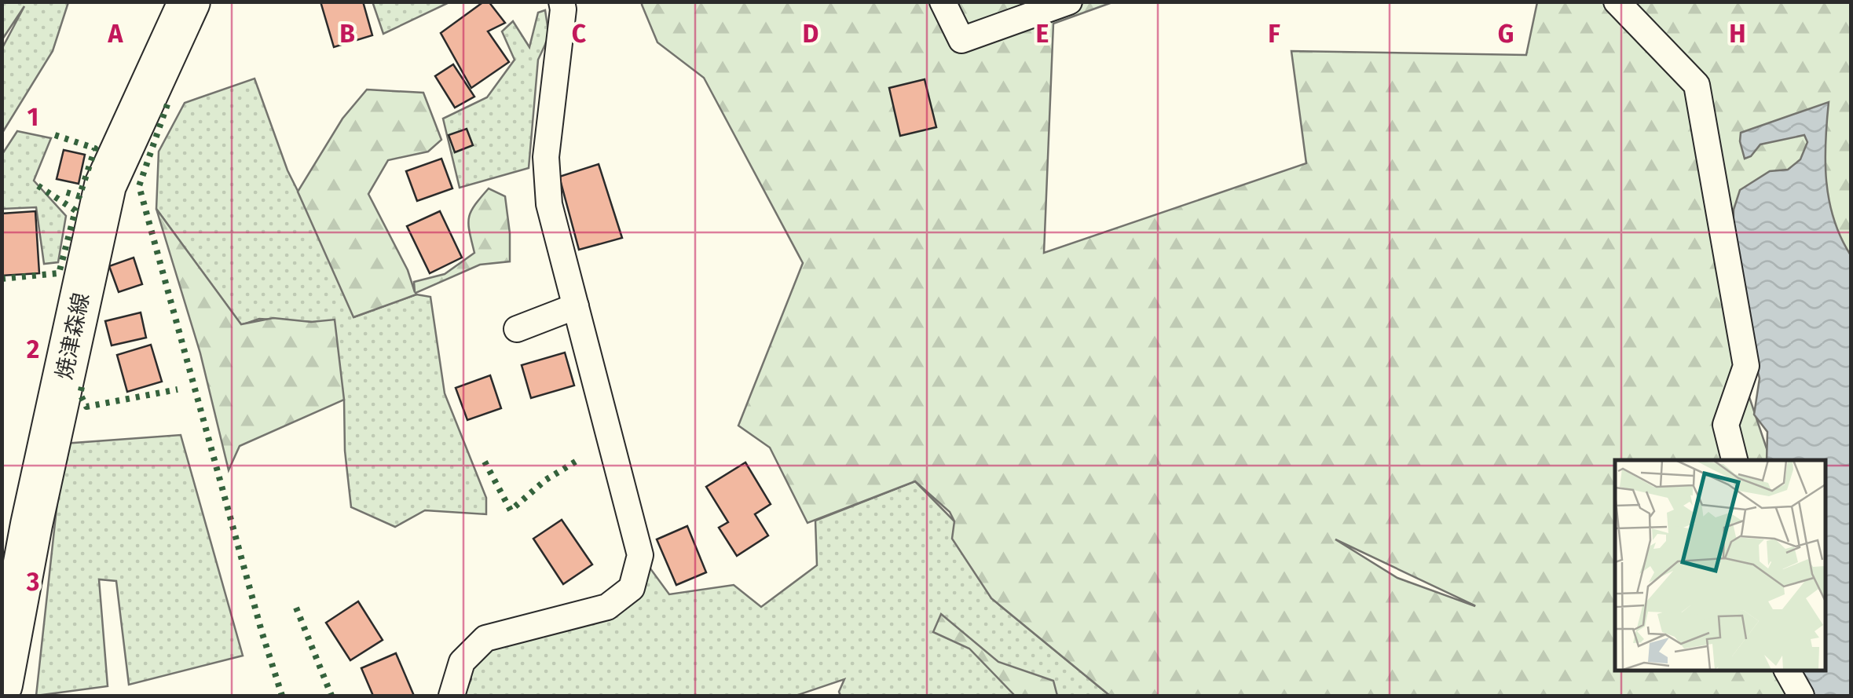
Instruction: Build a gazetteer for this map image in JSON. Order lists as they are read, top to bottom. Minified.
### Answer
{"streets":{"main road":["焼津森線"]},"grid":{"columns":["A","B","C","D","E","F","G","H"],"rows":["1","2","3"]}}
